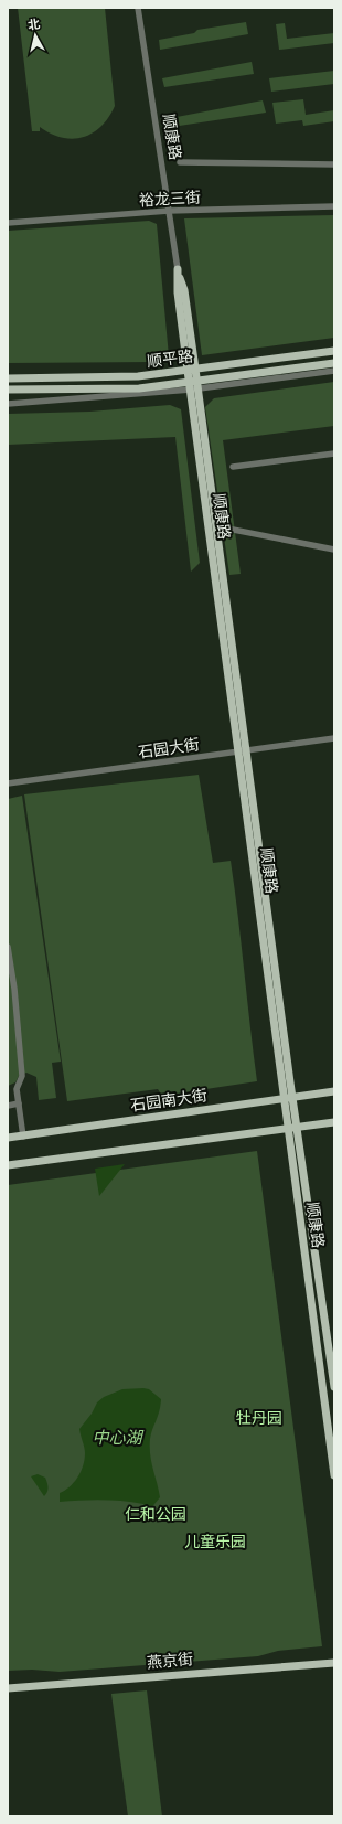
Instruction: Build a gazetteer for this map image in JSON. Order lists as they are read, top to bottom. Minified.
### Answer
{"streets":{"main road":["顺康路","顺平路","石园南大街","燕京街"],"street":["裕龙三街","石园大街"]},"crossings":[["顺康路","裕龙三街"],["顺康路","顺平路"],["顺康路","石园大街"],["顺康路","石园南大街"]],"water":["中心湖"],"parks":["牡丹园","仁和公园","儿童乐园"],"north":"top"}
